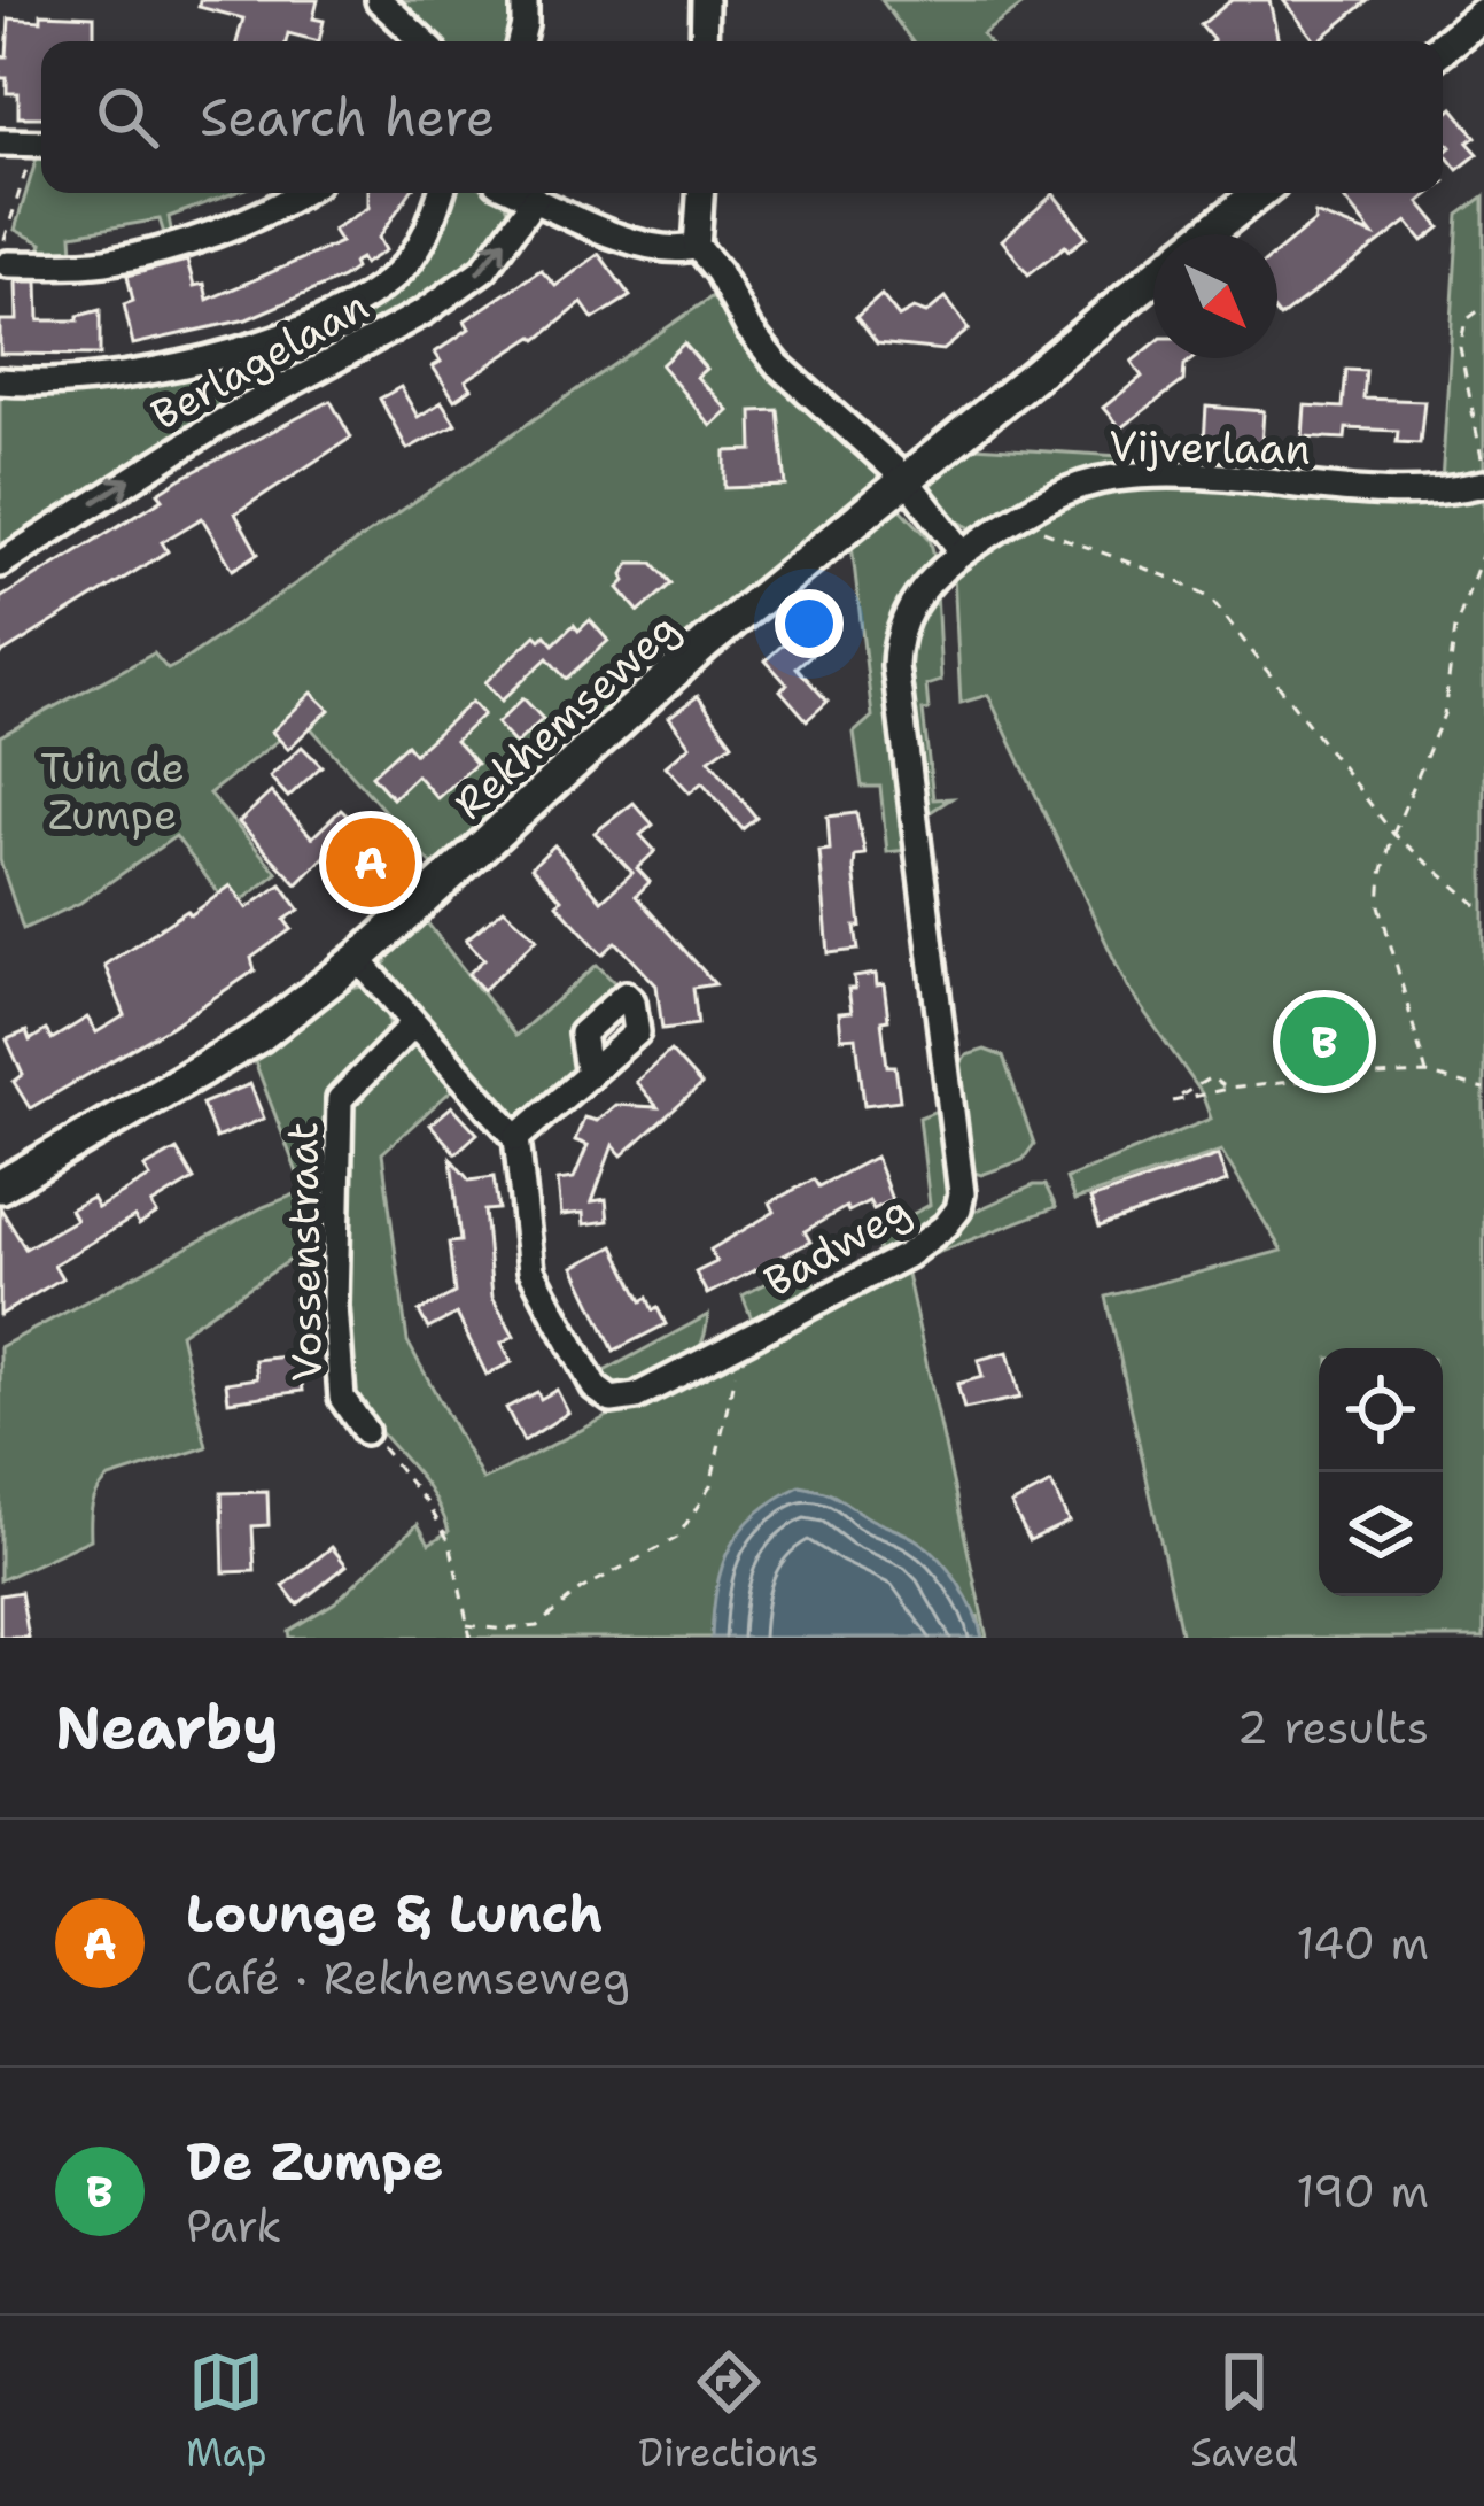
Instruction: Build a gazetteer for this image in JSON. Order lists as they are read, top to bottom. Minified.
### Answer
{"streets":{"street":["Berlagelaan","Vijverlaan","Rekhemseweg","Badweg","Vossenstraat"]},"crossings":[["Vijverlaan","Badweg"]],"parks":["Tuin de Zumpe"],"north":"bottom right","page":{"search":"Search here","pins":["A","B"],"heading":["Nearby","2 results"],"list":[{"mark":"A","name":"Lounge & Lunch","note":"Café · Rekhemseweg","value":"140 m"},{"mark":"B","name":"De Zumpe","note":"Park","value":"190 m"}],"nav":["Map","Directions","Saved"]}}
